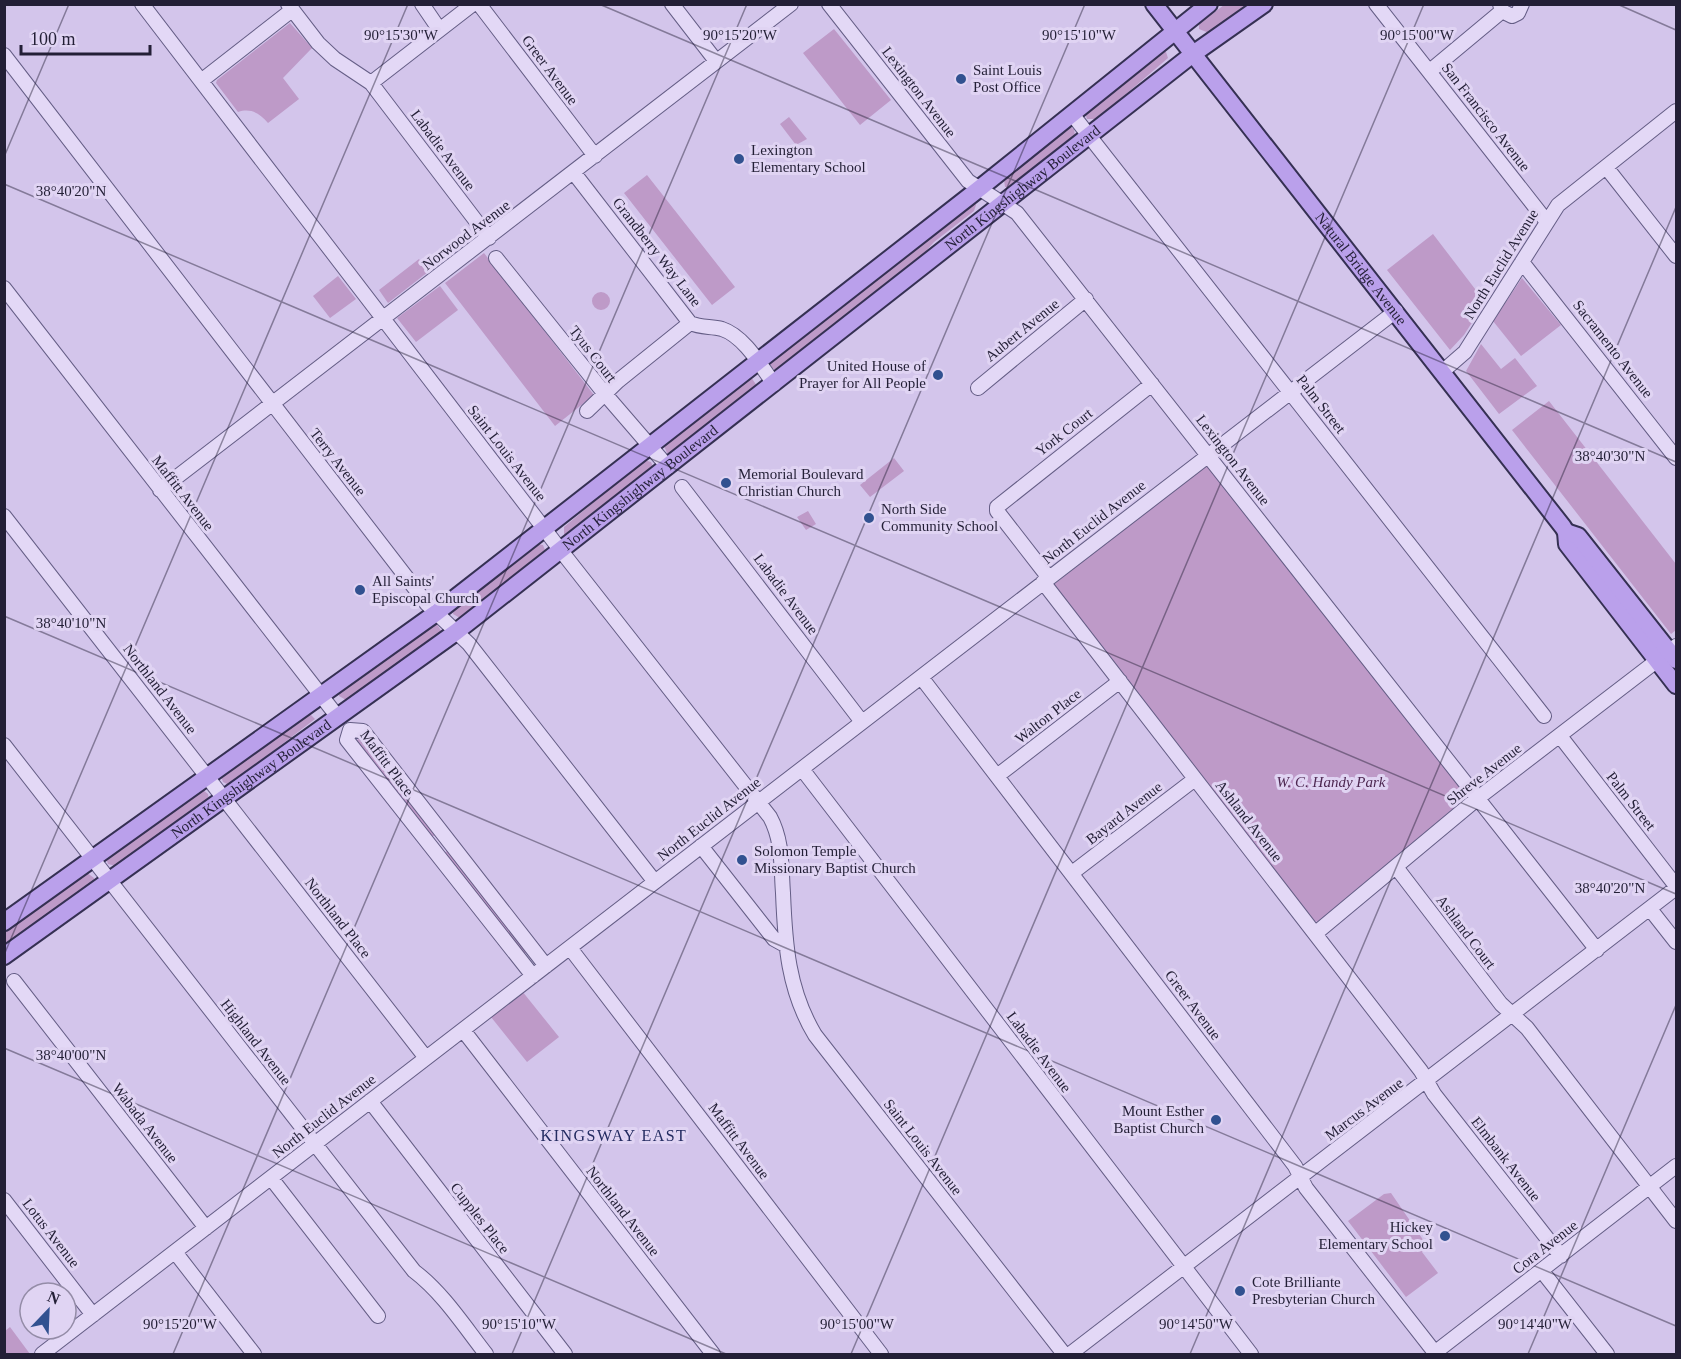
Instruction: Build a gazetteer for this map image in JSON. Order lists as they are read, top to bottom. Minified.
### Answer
{"streets":{"main road":["North Kingshighway Boulevard","Natural Bridge Avenue"],"street":["Greer Avenue","Lexington Avenue","San Francisco Avenue","Labadie Avenue","Norwood Avenue","Grandberry Way Lane","North Euclid Avenue","Aubert Avenue","Sacramento Avenue","Tyus Court","Palm Street","York Court","Saint Louis Avenue","Terry Avenue","Maffitt Avenue","Northland Avenue","Walton Place","Maffitt Place","Shreve Avenue","Bayard Avenue","Ashland Avenue","Northland Place","Ashland Court","Highland Avenue","Marcus Avenue","Wabada Avenue","Elmbank Avenue","Cupples Place","Lotus Avenue","Cora Avenue"]},"crossings":[["Greer Avenue","Norwood Avenue"],["Greer Avenue","North Euclid Avenue"],["Greer Avenue","Walton Place"],["Greer Avenue","Bayard Avenue"],["Greer Avenue","Marcus Avenue"],["Greer Avenue","Cora Avenue"],["Lexington Avenue","North Kingshighway Boulevard"],["Lexington Avenue","North Euclid Avenue"],["Lexington Avenue","Aubert Avenue"],["Lexington Avenue","York Court"],["Lexington Avenue","Shreve Avenue"],["Lexington Avenue","Marcus Avenue"],["San Francisco Avenue","North Euclid Avenue"],["Labadie Avenue","Norwood Avenue"],["Labadie Avenue","North Euclid Avenue"],["Labadie Avenue","Marcus Avenue"],["North Kingshighway Boulevard","Grandberry Way Lane"],["North Kingshighway Boulevard","Natural Bridge Avenue"],["North Kingshighway Boulevard","Tyus Court"],["North Kingshighway Boulevard","Palm Street"],["North Kingshighway Boulevard","Saint Louis Avenue"],["North Kingshighway Boulevard","Terry Avenue"],["North Kingshighway Boulevard","Maffitt Avenue"],["North Kingshighway Boulevard","Northland Avenue"],["North Kingshighway Boulevard","Northland Place"],["North Kingshighway Boulevard","Highland Avenue"],["Norwood Avenue","Grandberry Way Lane"],["Norwood Avenue","Saint Louis Avenue"],["Norwood Avenue","Terry Avenue"],["Norwood Avenue","Maffitt Avenue"],["North Euclid Avenue","Natural Bridge Avenue"],["North Euclid Avenue","Sacramento Avenue"],["North Euclid Avenue","Palm Street"],["North Euclid Avenue","Saint Louis Avenue"],["North Euclid Avenue","Terry Avenue"],["North Euclid Avenue","Maffitt Avenue"],["North Euclid Avenue","Northland Avenue"],["North Euclid Avenue","Maffitt Place"],["North Euclid Avenue","Ashland Avenue"],["North Euclid Avenue","Northland Place"],["North Euclid Avenue","Highland Avenue"],["North Euclid Avenue","Wabada Avenue"],["North Euclid Avenue","Cupples Place"],["North Euclid Avenue","Lotus Avenue"],["Natural Bridge Avenue","Shreve Avenue"],["Palm Street","Shreve Avenue"],["Palm Street","Marcus Avenue"],["York Court","Ashland Avenue"],["Northland Avenue","Northland Place"],["Walton Place","Ashland Avenue"],["Shreve Avenue","Ashland Avenue"],["Shreve Avenue","Ashland Court"],["Bayard Avenue","Ashland Avenue"],["Ashland Avenue","Marcus Avenue"],["Ashland Avenue","Elmbank Avenue"],["Ashland Court","Marcus Avenue"],["Marcus Avenue","Elmbank Avenue"],["Elmbank Avenue","Cora Avenue"]],"districts":["KINGSWAY EAST"],"parks":["W. C. Handy Park"],"places":["Saint Louis Post Office","Lexington Elementary School","United House of Prayer for All People","Memorial Boulevard Christian Church","North Side Community School","All Saints' Episcopal Church","Solomon Temple Missionary Baptist Church","Mount Esther Baptist Church","Hickey Elementary School","Cote Brilliante Presbyterian Church"],"scale_bar":"100 m","north":"top right","coordinates":["90°15'30\"W","90°15'20\"W","90°15'10\"W","90°15'00\"W","38°40'20\"N","38°40'30\"N","38°40'10\"N","38°40'00\"N","90°14'50\"W","90°14'40\"W"]}
